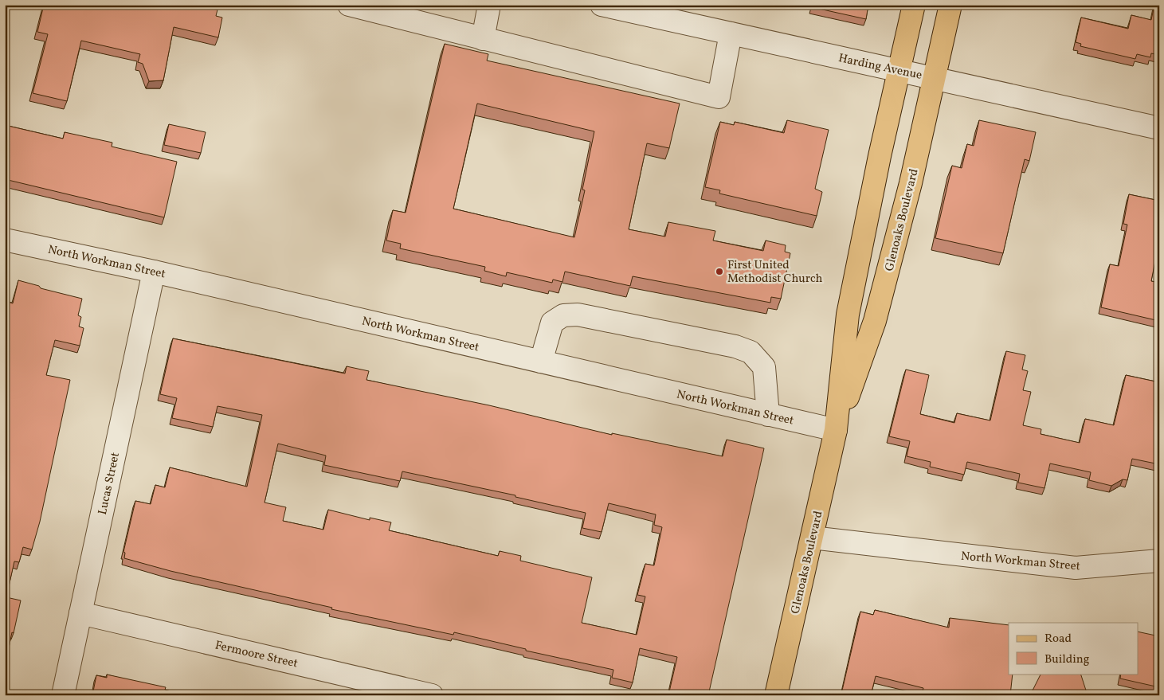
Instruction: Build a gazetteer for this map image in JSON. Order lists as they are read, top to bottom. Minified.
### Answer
{"streets":{"main road":["Glenoaks Boulevard"],"street":["Harding Avenue","North Workman Street","Lucas Street","Fermoore Street"]},"crossings":[["Harding Avenue","Glenoaks Boulevard"],["Glenoaks Boulevard","North Workman Street"],["North Workman Street","Lucas Street"],["Lucas Street","Fermoore Street"]],"places":["First United Methodist Church"],"legend":["Road","Building"]}
